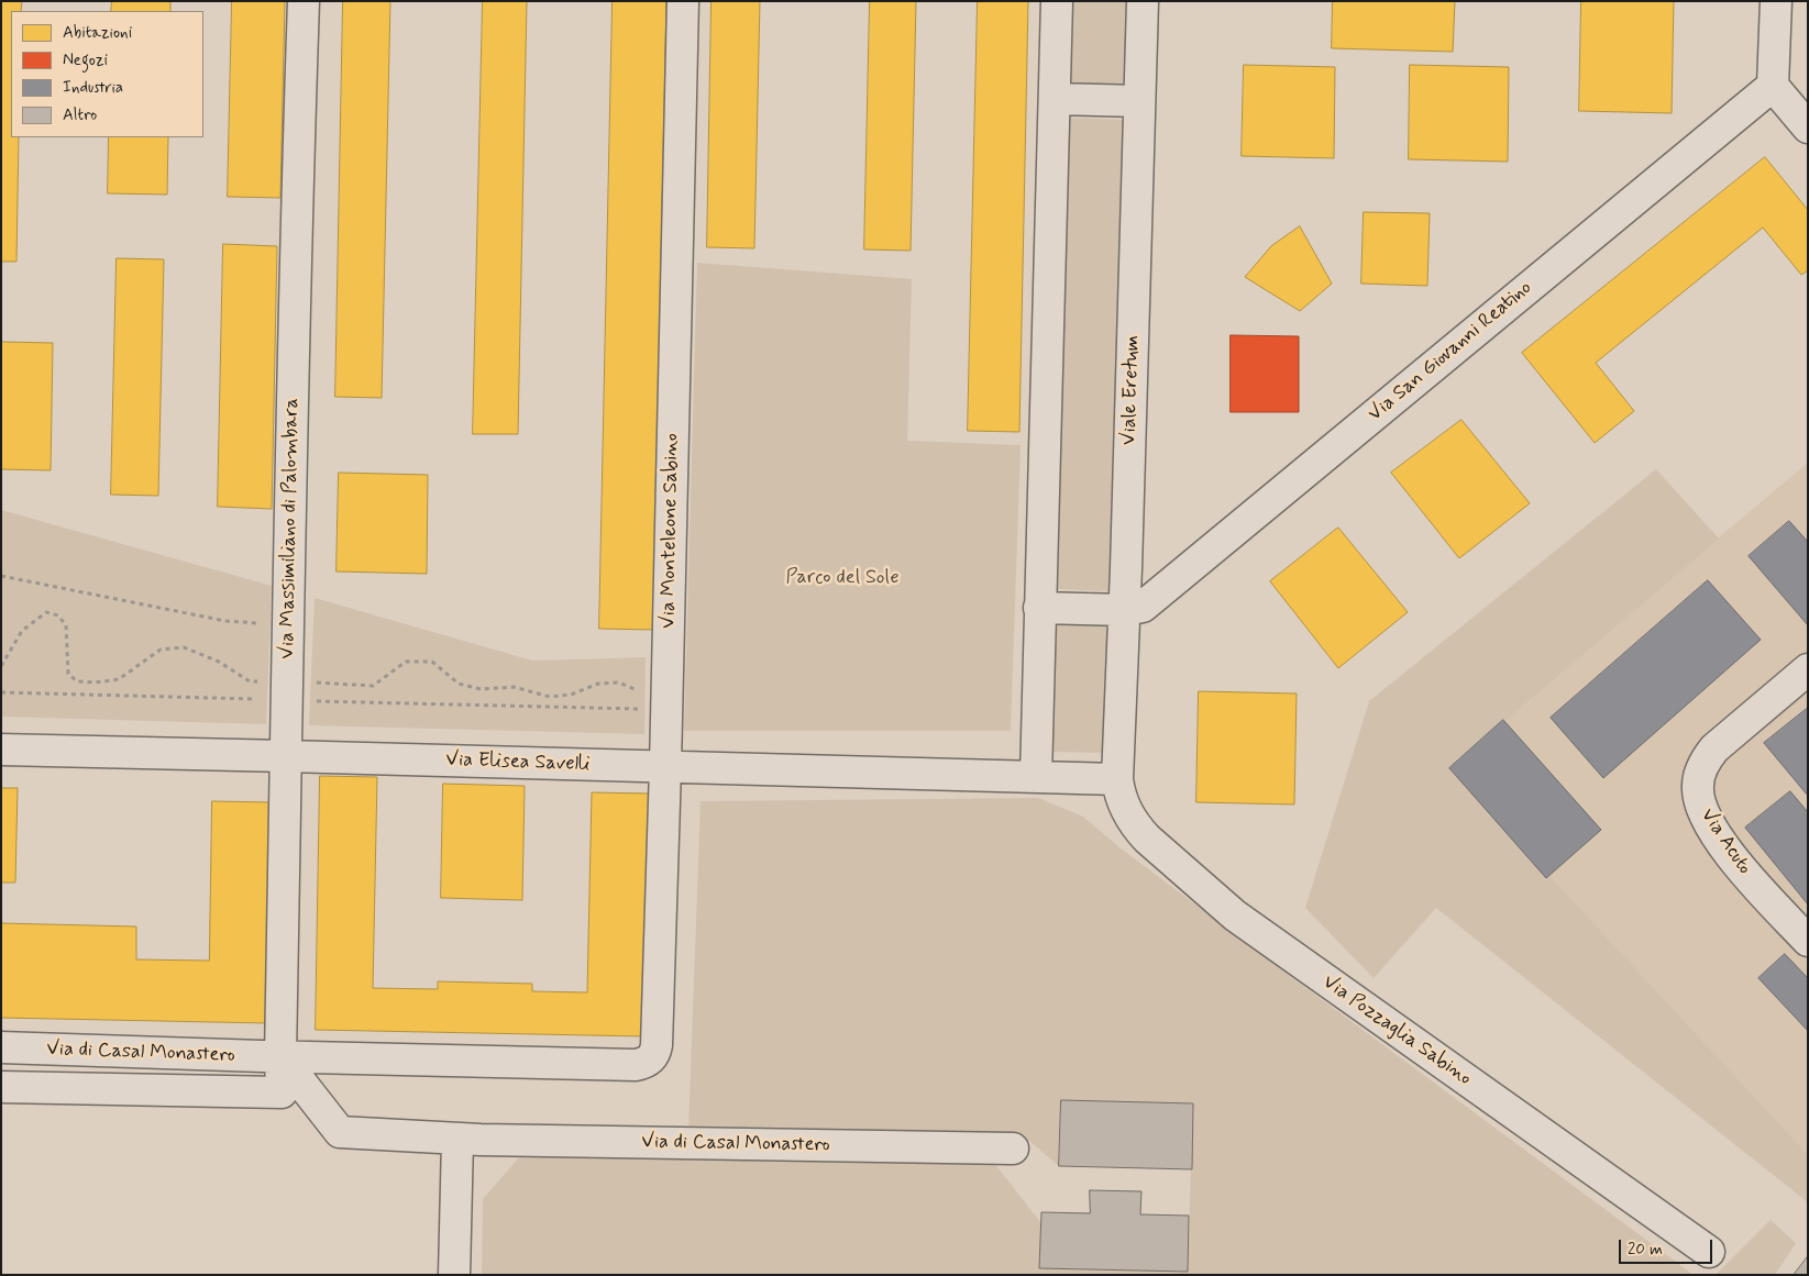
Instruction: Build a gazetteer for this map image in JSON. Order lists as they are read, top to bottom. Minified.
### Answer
{"streets":{"street":["Via San Giovanni Reatino","Viale Eretum","Via Massimiliano di Palombara","Via Monteleone Sabino","Via Elisea Savelli","Via Acuto","Via Pozzaglia Sabino","Via di Casal Monastero"]},"crossings":[["Via San Giovanni Reatino","Viale Eretum"],["Viale Eretum","Via Elisea Savelli"],["Viale Eretum","Via Pozzaglia Sabino"],["Via Massimiliano di Palombara","Via Elisea Savelli"],["Via Massimiliano di Palombara","Via di Casal Monastero"],["Via Monteleone Sabino","Via Elisea Savelli"],["Via Monteleone Sabino","Via di Casal Monastero"],["Via Elisea Savelli","Via Pozzaglia Sabino"]],"parks":["Parco del Sole"],"legend":["Abitazioni","Negozi","Industria","Altro"],"scale_bar":"20 m"}
